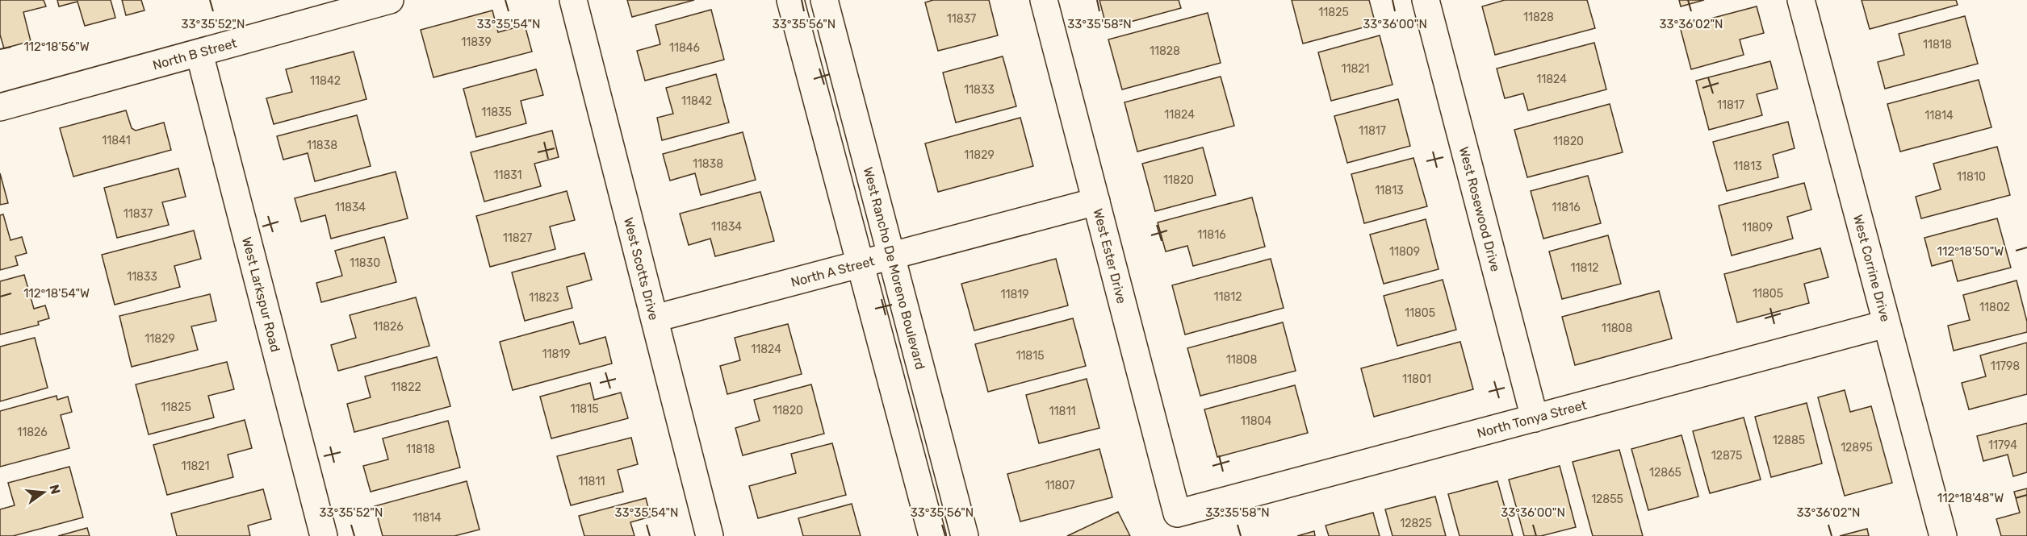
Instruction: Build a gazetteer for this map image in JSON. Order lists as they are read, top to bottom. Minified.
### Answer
{"streets":{"street":["North B Street","West Rosewood Drive","West Ester Drive","West Scotts Drive","West Rancho De Moreno Boulevard","West Corrine Drive","North A Street","West Larkspur Road","North Tonya Street"]},"crossings":[["North B Street","West Larkspur Road"],["West Rosewood Drive","North Tonya Street"],["West Ester Drive","North A Street"],["West Ester Drive","North Tonya Street"],["West Scotts Drive","North A Street"],["West Rancho De Moreno Boulevard","North A Street"],["West Corrine Drive","North Tonya Street"]],"house_numbers":["11825","11828","11837","11839","11818","11846","11828","11821","11824","11842","11833","11842","11817","11835","11824","11814","11817","11841","11820","11838","11829","11838","11813","11831","11810","11820","11813","11834","11816","11837","11834","11809","11816","11827","11809","11830","11812","11833","11805","11819","11812","11823","11802","11805","11826","11808","11829","11824","11819","11815","11808","11798","11801","11822","11825","11815","11820","11811","11804","11826","12885","11794","12895","11818","12875","11821","12865","11811","11807","12855","11814","12825"],"north":"right","coordinates":["33°35'52\"N","33°35'54\"N","33°35'56\"N","33°35'58\"N","33°36'00\"N","33°36'02\"N","112°18'56\"W","112°18'50\"W","112°18'54\"W","112°18'48\"W"]}
